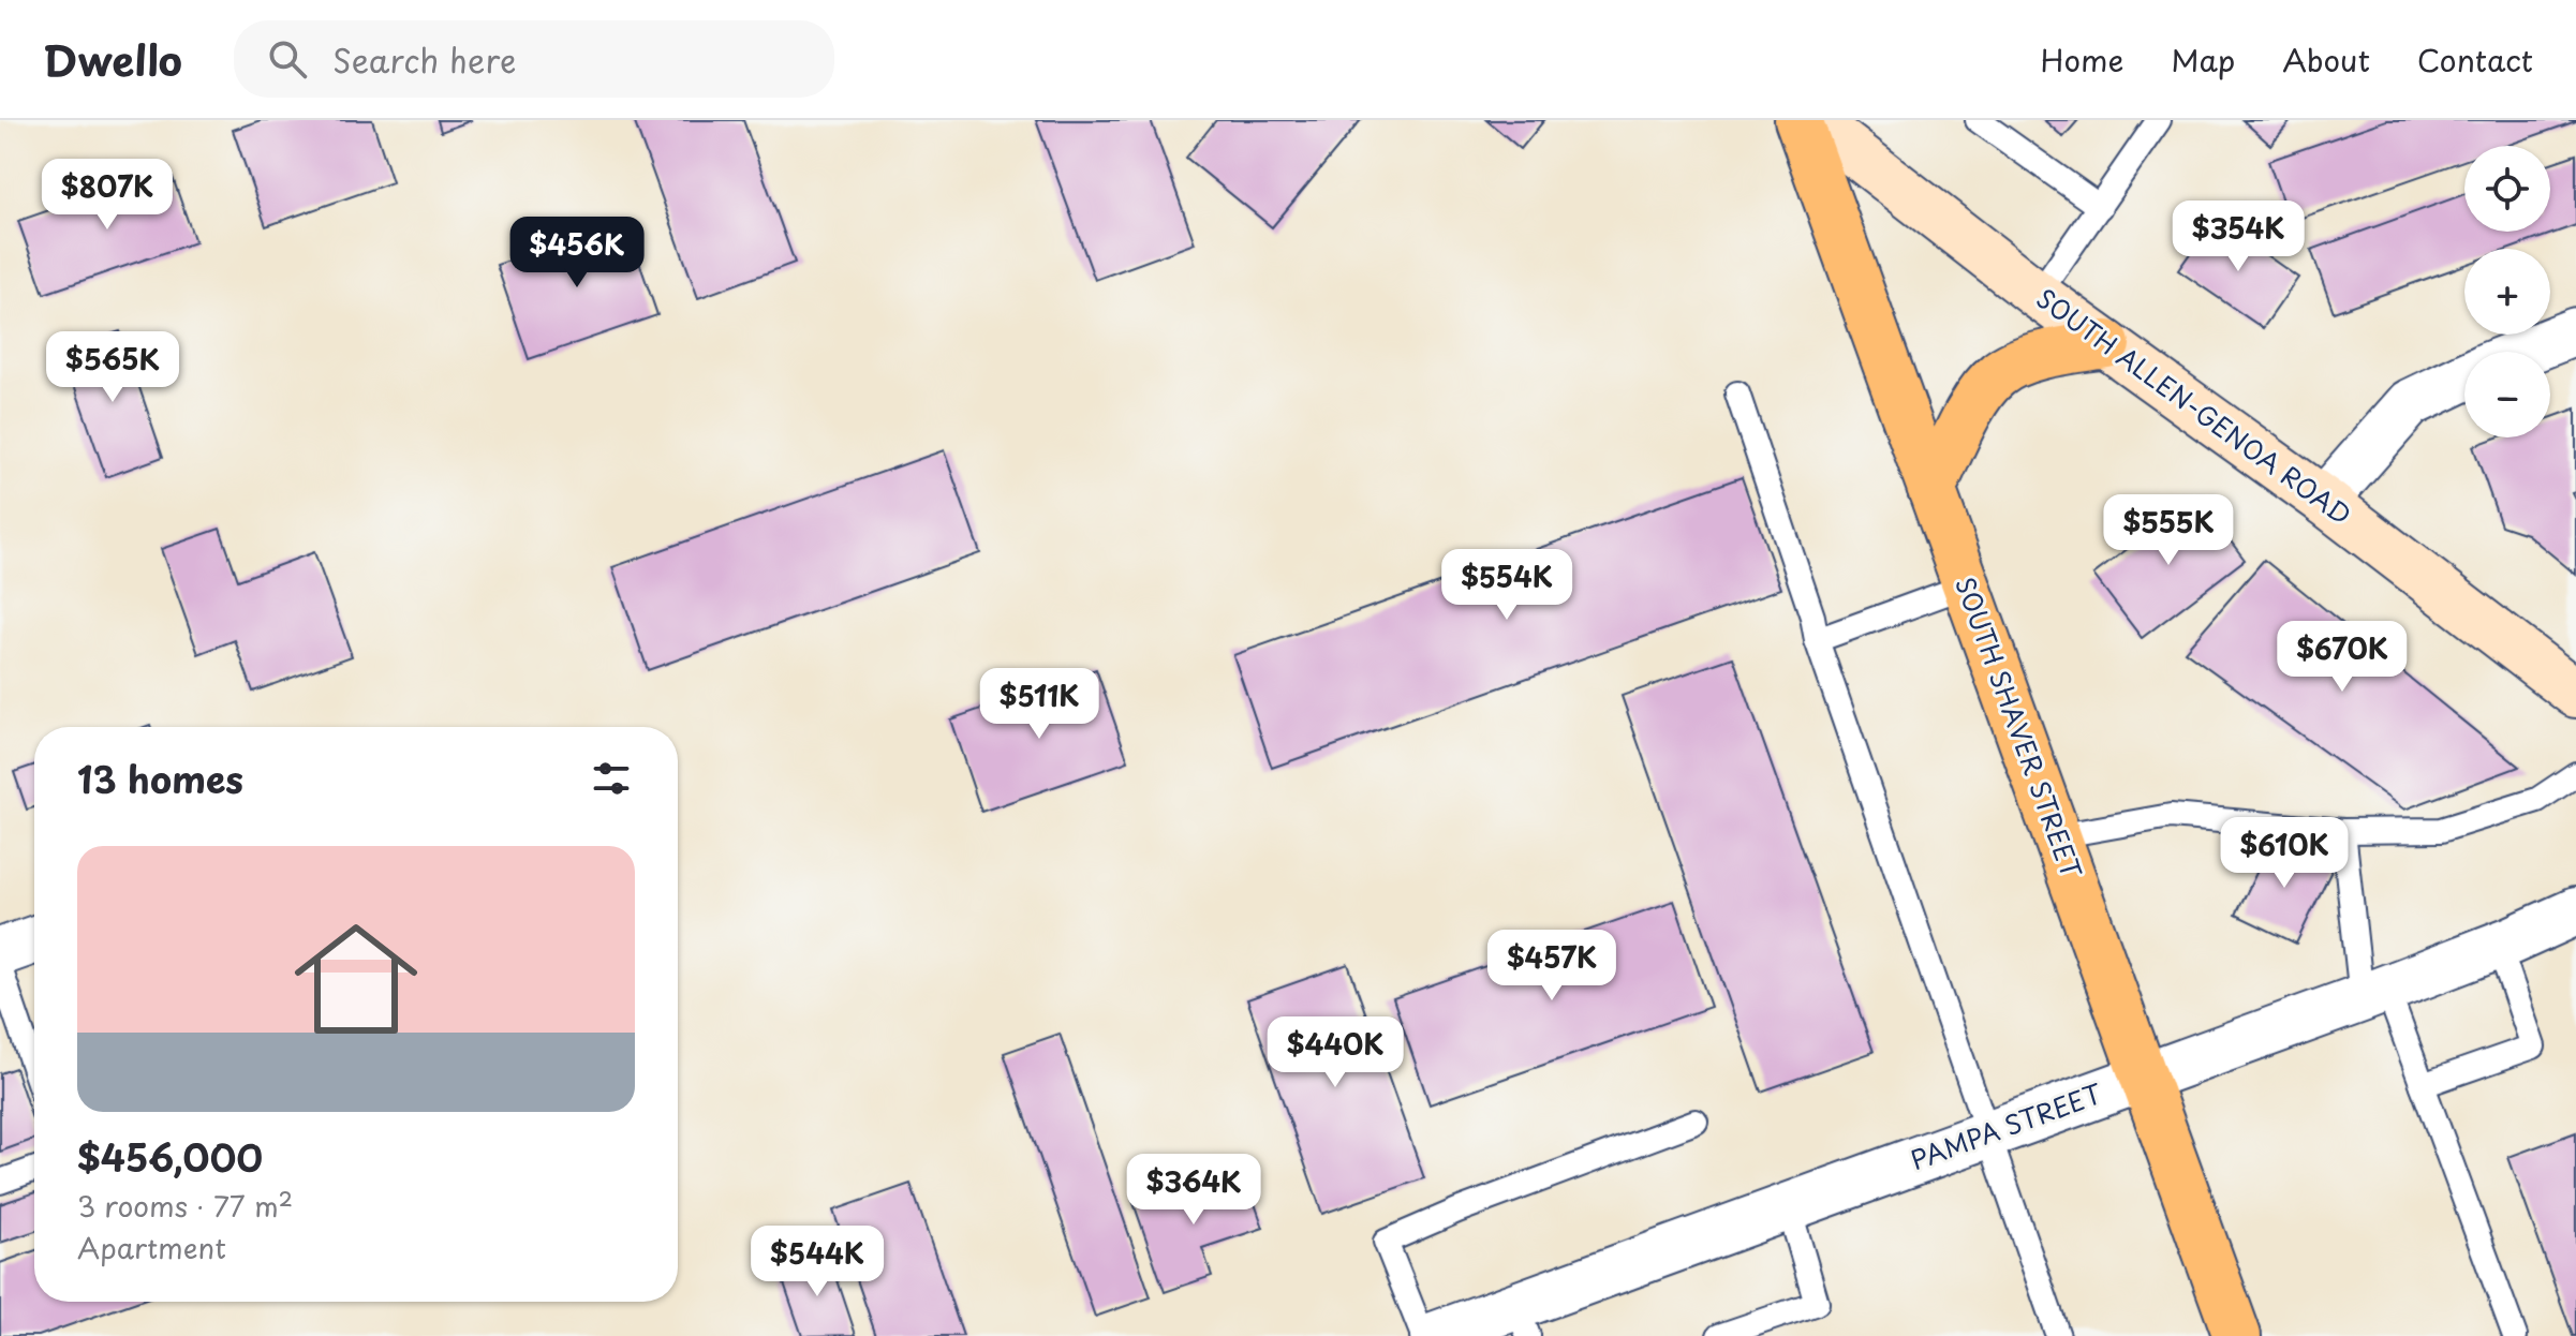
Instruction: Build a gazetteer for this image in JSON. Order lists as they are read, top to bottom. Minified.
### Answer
{"streets":{"main road":["SOUTH ALLEN-GENOA ROAD","SOUTH SHAVER STREET"],"street":["PAMPA STREET"]},"crossings":[["SOUTH SHAVER STREET","PAMPA STREET"]],"page":{"header":"Dwello","search":"Search here","nav":["Home","Map","About","Contact"],"map_buttons":["+","−"],"price":["$807K","$354K","$456K","$565K","$555K","$554K","$670K","$511K","$610K","$457K","$440K","$364K","$544K"],"heading":"13 homes","list":[{"name":"$456,000","note":"3 rooms · 77 m² · Apartment"}]}}
